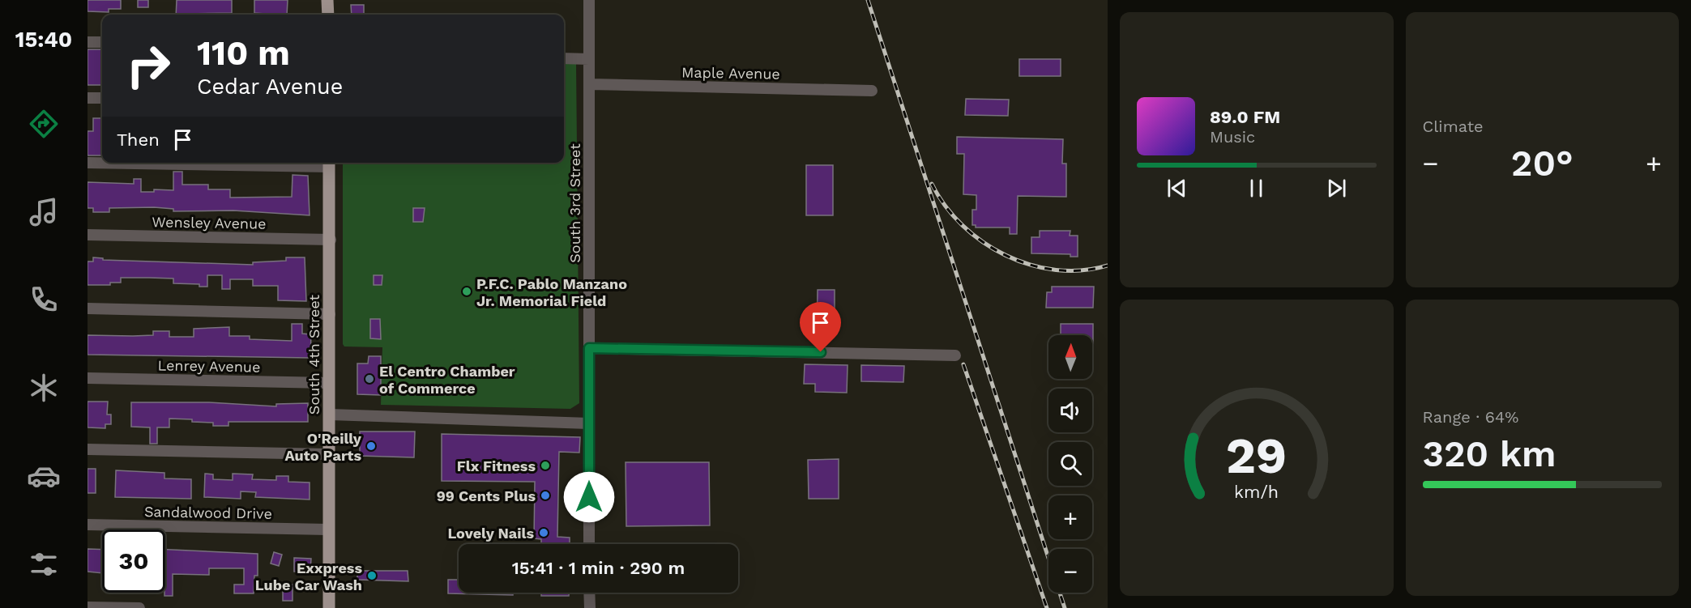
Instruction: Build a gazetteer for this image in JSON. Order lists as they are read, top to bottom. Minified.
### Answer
{"streets":{"main road":["South 4th Street"],"street":["Maple Avenue","South 3rd Street","Wensley Avenue","Lenrey Avenue","Sandalwood Drive"]},"crossings":[["Maple Avenue","South 3rd Street"],["Wensley Avenue","South 4th Street"],["South 4th Street","Lenrey Avenue"],["South 4th Street","Sandalwood Drive"]],"places":["P.F.C. Pablo Manzano Jr. Memorial Field","El Centro Chamber of Commerce","O'Reilly Auto Parts","Flx Fitness","99 Cents Plus","Lovely Nails","Exxpress Lube Car Wash"],"north":"top","page":{"tabs":"15:40","tile":["Climate",["Range · 64%","320 km"]],"turn":["110 m","Cedar Avenue"],"song":["89.0 FM","Music"],"then":"Then","heat":["−","20°","+"],"map_buttons":["+","−"],"limit":"30","trip":"15:41 · 1 min · 290 m","gauge":["29","km/h"]}}
